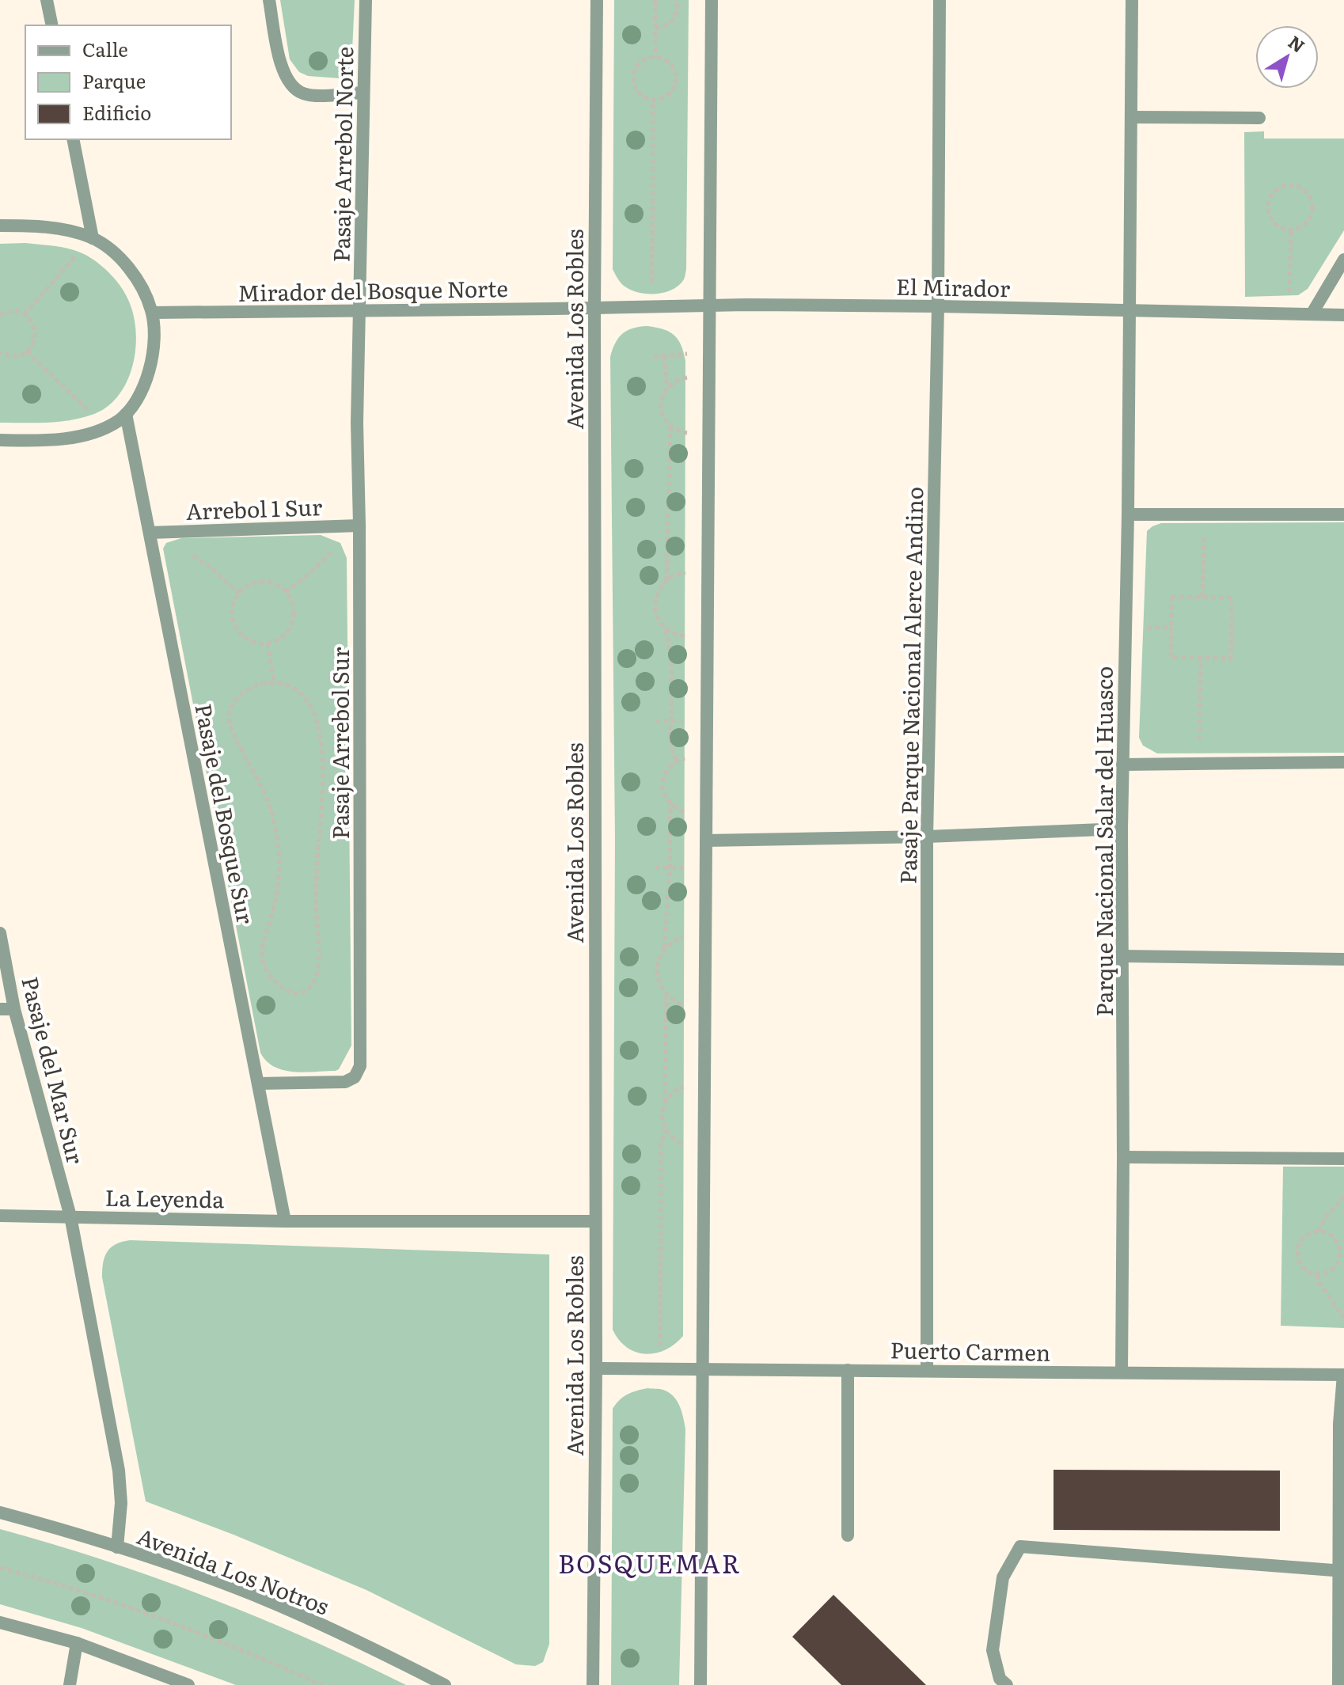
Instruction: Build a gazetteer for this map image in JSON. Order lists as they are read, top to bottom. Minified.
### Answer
{"streets":{"street":["Pasaje Arrebol Norte","El Mirador","Mirador del Bosque Norte","Avenida Los Robles","Arrebol 1 Sur","Pasaje Parque Nacional Alerce Andino","Pasaje Arrebol Sur","Pasaje del Bosque Sur","Parque Nacional Salar del Huasco","Pasaje del Mar Sur","La Leyenda","Puerto Carmen","Avenida Los Notros"]},"crossings":[["Pasaje Arrebol Norte","Mirador del Bosque Norte"],["Pasaje Arrebol Norte","Pasaje Arrebol Sur"],["El Mirador","Mirador del Bosque Norte"],["El Mirador","Avenida Los Robles"],["El Mirador","Pasaje Parque Nacional Alerce Andino"],["El Mirador","Parque Nacional Salar del Huasco"],["Mirador del Bosque Norte","Avenida Los Robles"],["Mirador del Bosque Norte","Pasaje Arrebol Sur"],["Avenida Los Robles","La Leyenda"],["Avenida Los Robles","Puerto Carmen"],["Arrebol 1 Sur","Pasaje Arrebol Sur"],["Arrebol 1 Sur","Pasaje del Bosque Sur"],["Pasaje Parque Nacional Alerce Andino","Puerto Carmen"],["Pasaje Arrebol Sur","Pasaje del Bosque Sur"],["Pasaje del Bosque Sur","La Leyenda"],["Parque Nacional Salar del Huasco","Puerto Carmen"],["Pasaje del Mar Sur","La Leyenda"]],"districts":["BOSQUEMAR"],"legend":["Calle","Parque","Edificio"],"north":"top right"}
